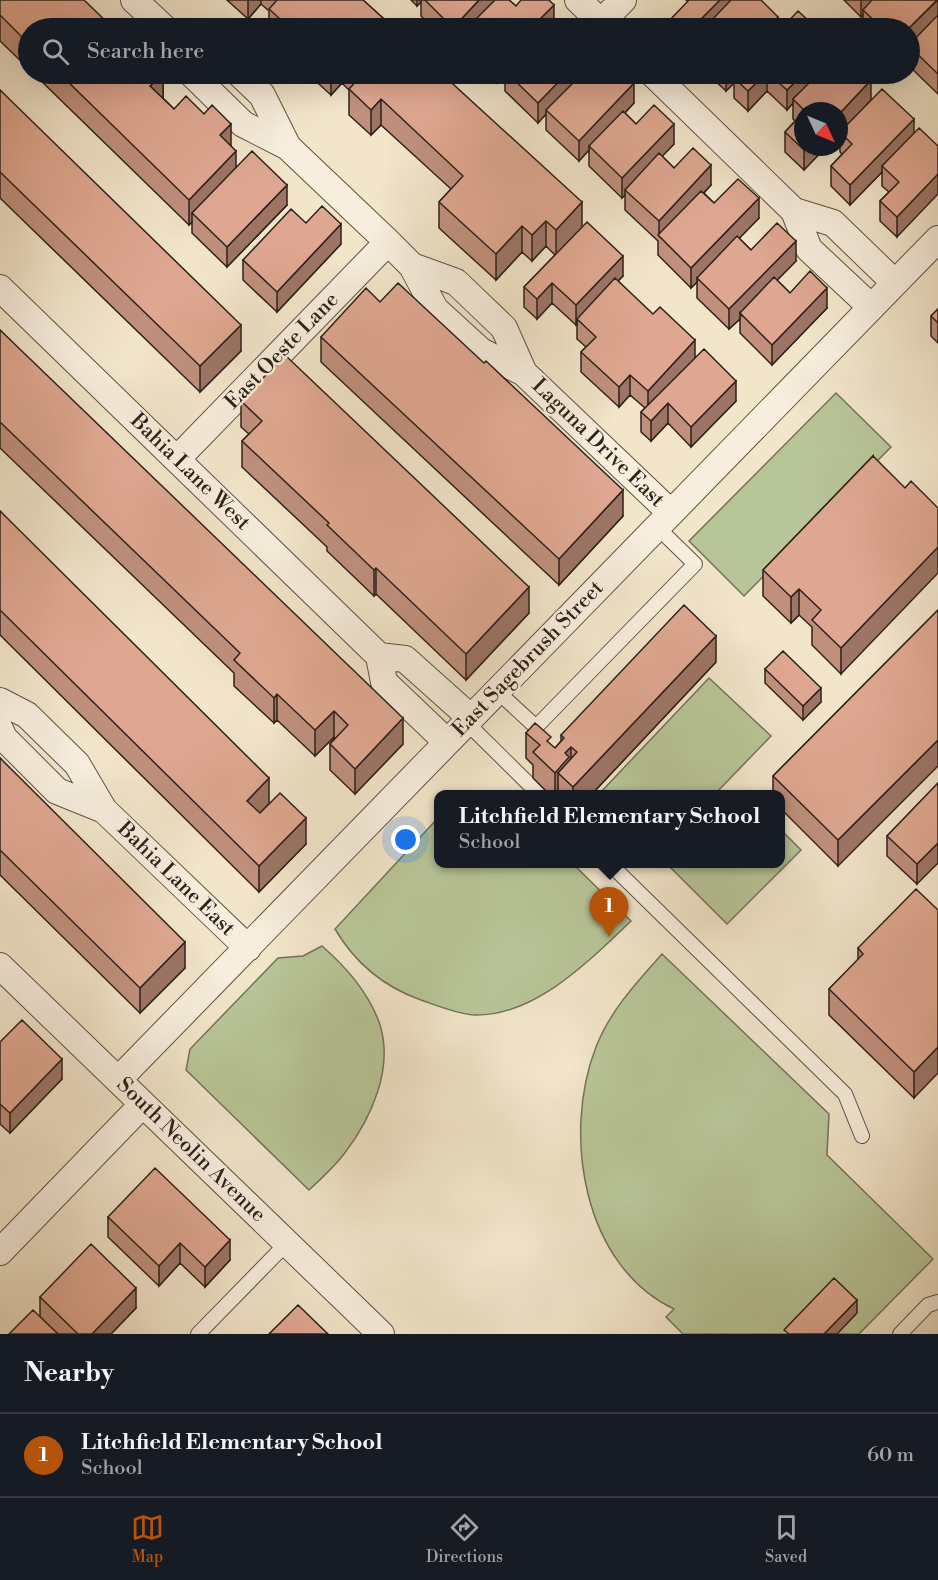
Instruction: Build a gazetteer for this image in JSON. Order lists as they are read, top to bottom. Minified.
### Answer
{"streets":{"street":["East Oeste Lane","Laguna Drive East","Bahia Lane West","East Sagebrush Street","Bahia Lane East","South Neolin Avenue"]},"crossings":[["East Oeste Lane","Laguna Drive East"],["East Oeste Lane","Bahia Lane West"],["Laguna Drive East","East Sagebrush Street"],["East Sagebrush Street","Bahia Lane East"],["East Sagebrush Street","South Neolin Avenue"]],"north":"bottom right","page":{"search":"Search here","popup":["Litchfield Elementary School","School"],"pins":"1","heading":"Nearby","list":[{"mark":"1","name":"Litchfield Elementary School","note":"School","value":"60 m"}],"nav":["Map","Directions","Saved"]}}
